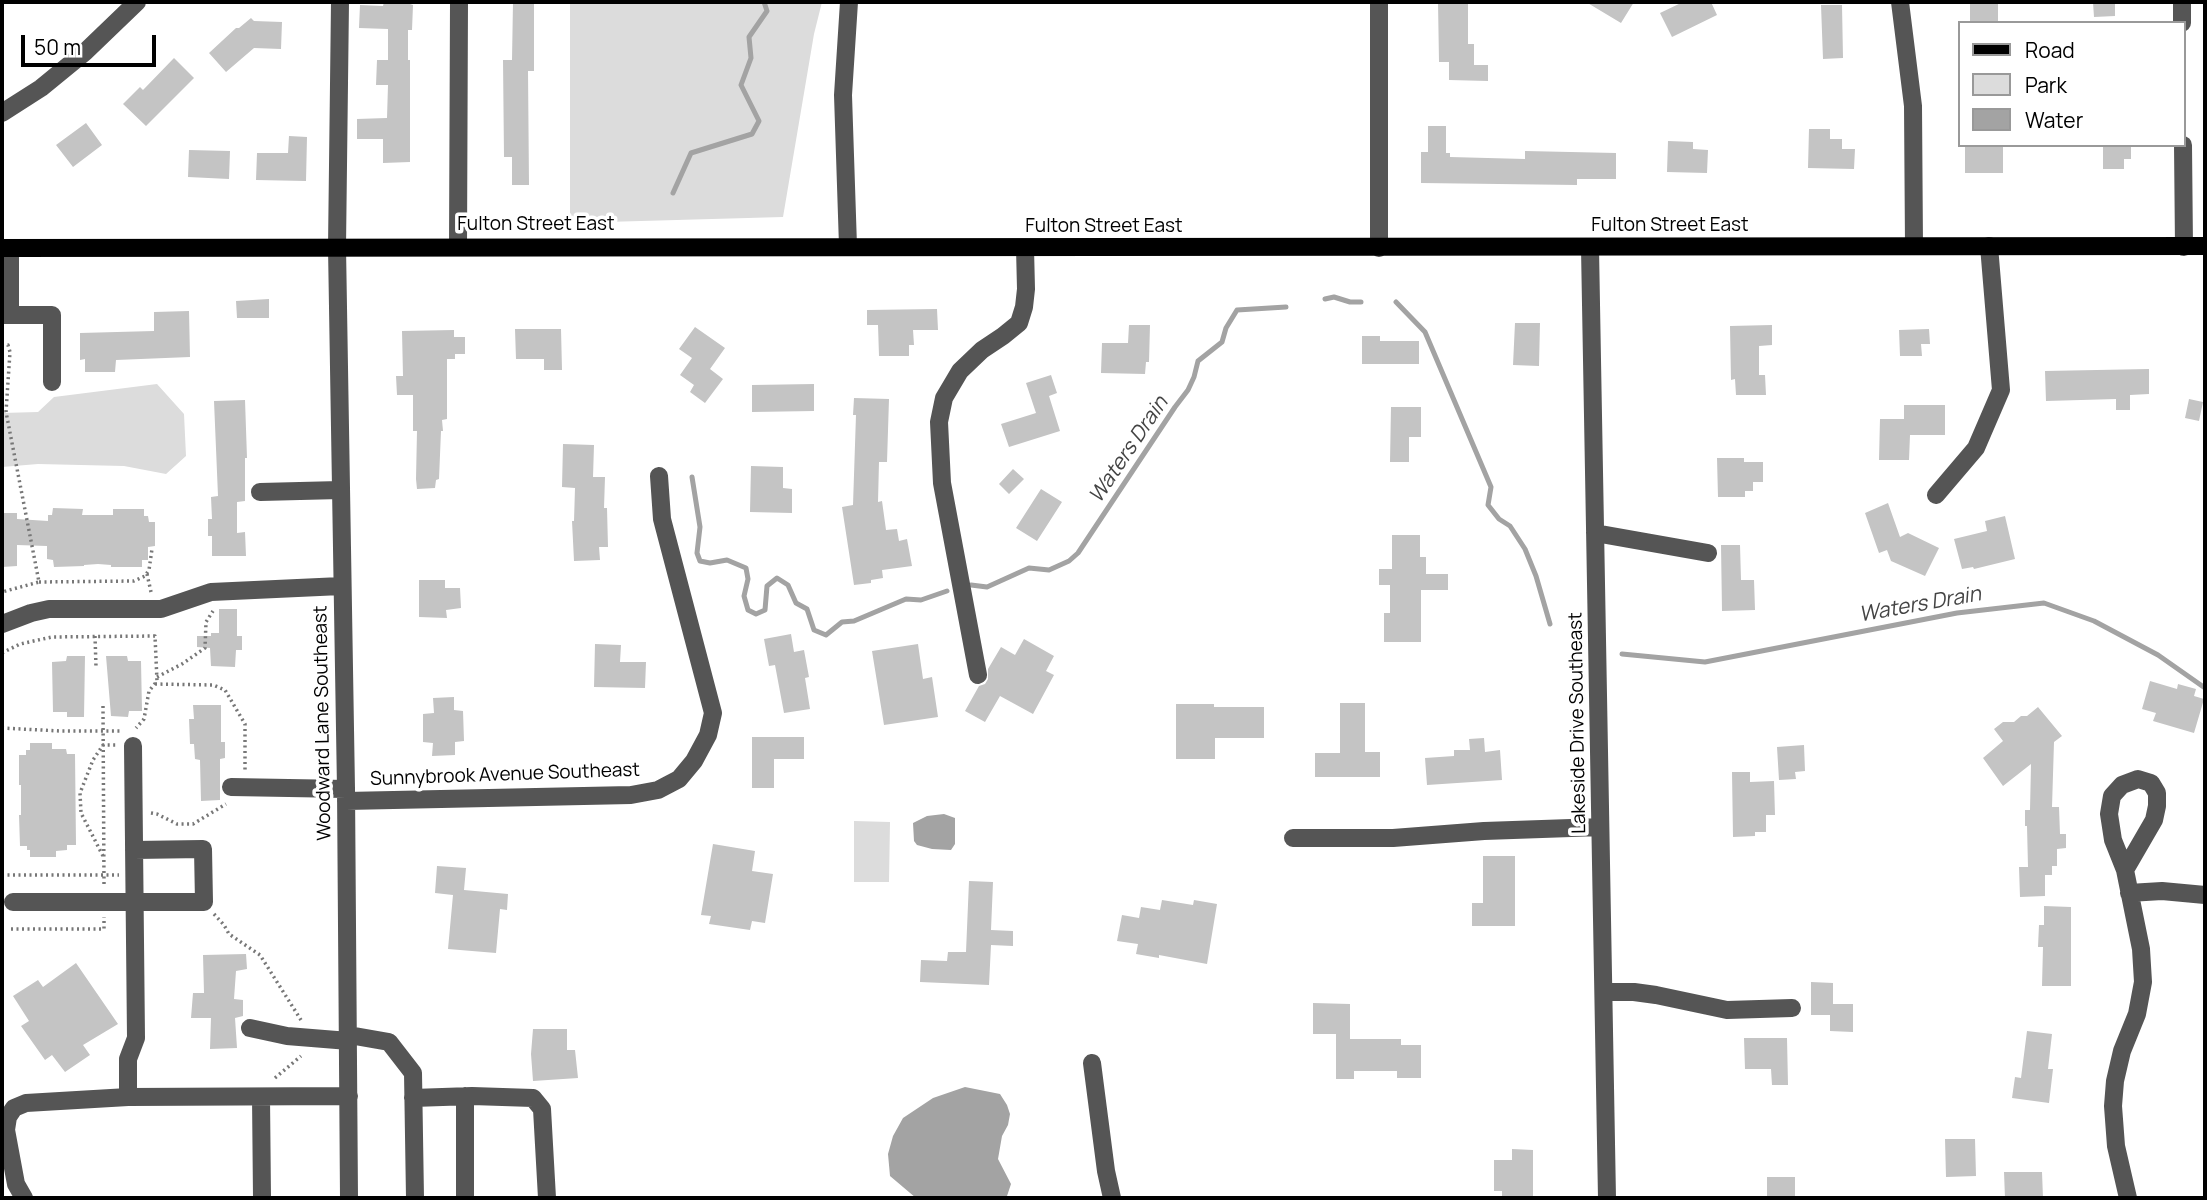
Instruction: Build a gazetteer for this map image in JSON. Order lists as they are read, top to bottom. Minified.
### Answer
{"streets":{"main road":["Fulton Street East"],"street":["Woodward Lane Southeast","Lakeside Drive Southeast","Sunnybrook Avenue Southeast"]},"crossings":[["Fulton Street East","Woodward Lane Southeast"],["Fulton Street East","Lakeside Drive Southeast"],["Woodward Lane Southeast","Sunnybrook Avenue Southeast"]],"water":["Waters Drain"],"legend":["Road","Park","Water"],"scale_bar":"50 m"}
